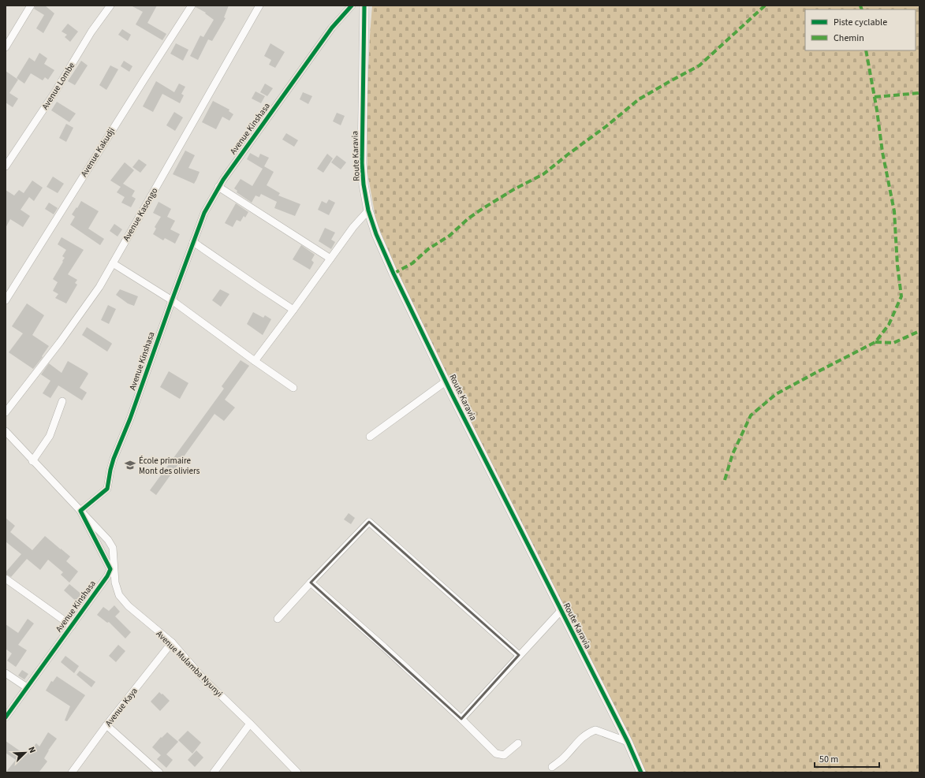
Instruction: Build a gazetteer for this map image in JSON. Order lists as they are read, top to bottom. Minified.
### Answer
{"streets":{"street":["Avenue Lombe","Avenue Kinshasa","Avenue Kakudji","Route Karavia","Avenue Kasongo","Avenue Mulamba Nyunyi","Avenue Kaya"]},"crossings":[["Avenue Kinshasa","Avenue Mulamba Nyunyi"],["Avenue Mulamba Nyunyi","Avenue Kaya"]],"places":{"school or university":["École primaire Mont des oliviers"]},"legend":["Piste cyclable","Chemin"],"scale_bar":"50 m","north":"top right"}
